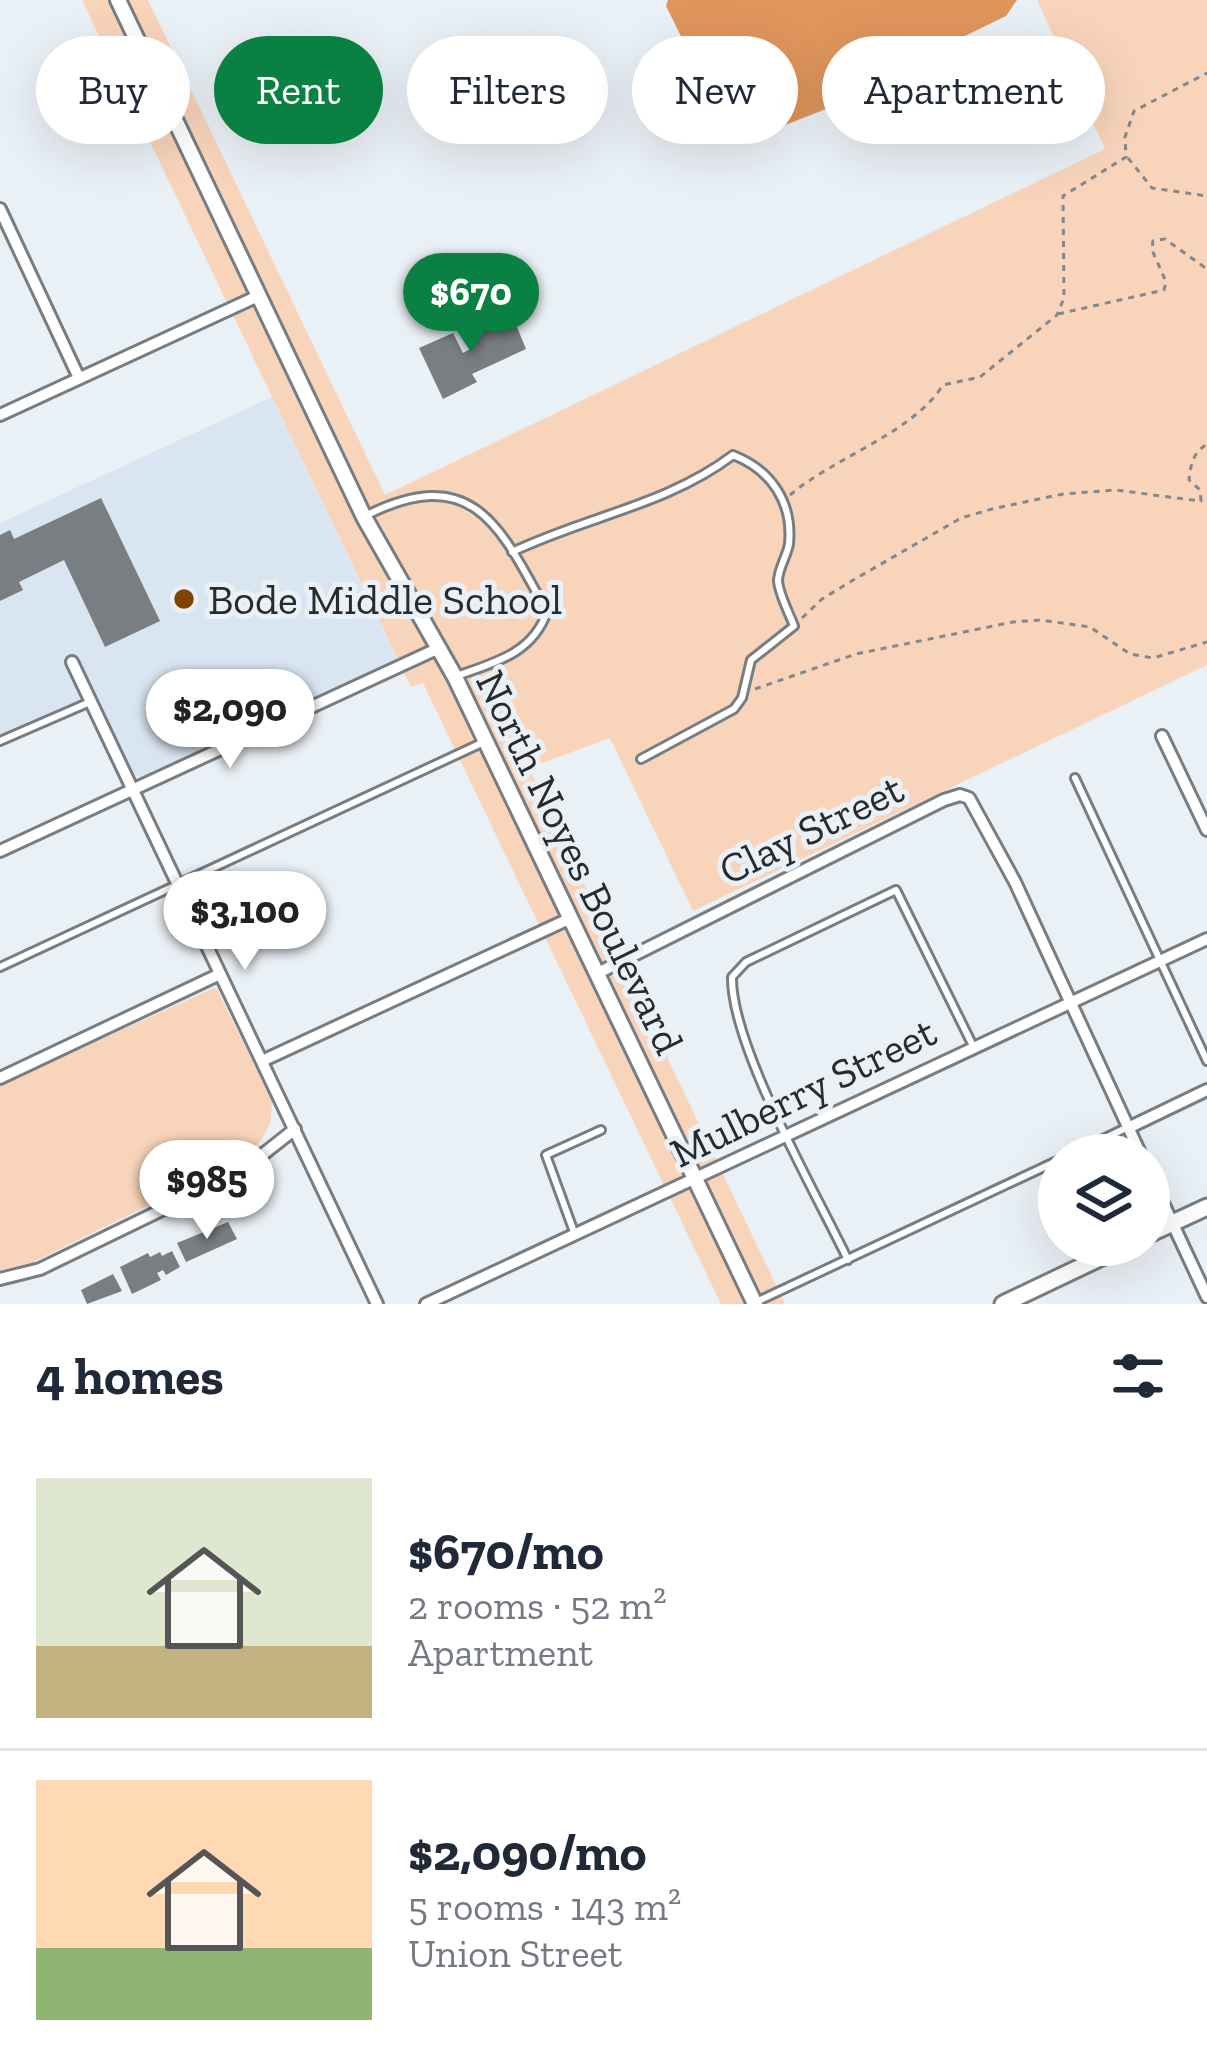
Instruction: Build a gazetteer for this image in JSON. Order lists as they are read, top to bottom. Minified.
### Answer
{"streets":{"street":["Clay Street","North Noyes Boulevard","Mulberry Street"]},"crossings":[["Clay Street","North Noyes Boulevard"],["Clay Street","Mulberry Street"],["North Noyes Boulevard","Mulberry Street"]],"places":["Bode Middle School"],"page":{"chip":["Buy","Rent","Filters","New","Apartment"],"price":["$670","$2,090","$3,100","$985"],"heading":"4 homes","list":[{"name":"$670/mo","note":"2 rooms · 52 m² · Apartment"},{"name":"$2,090/mo","note":"5 rooms · 143 m² · Union Street"}]}}
